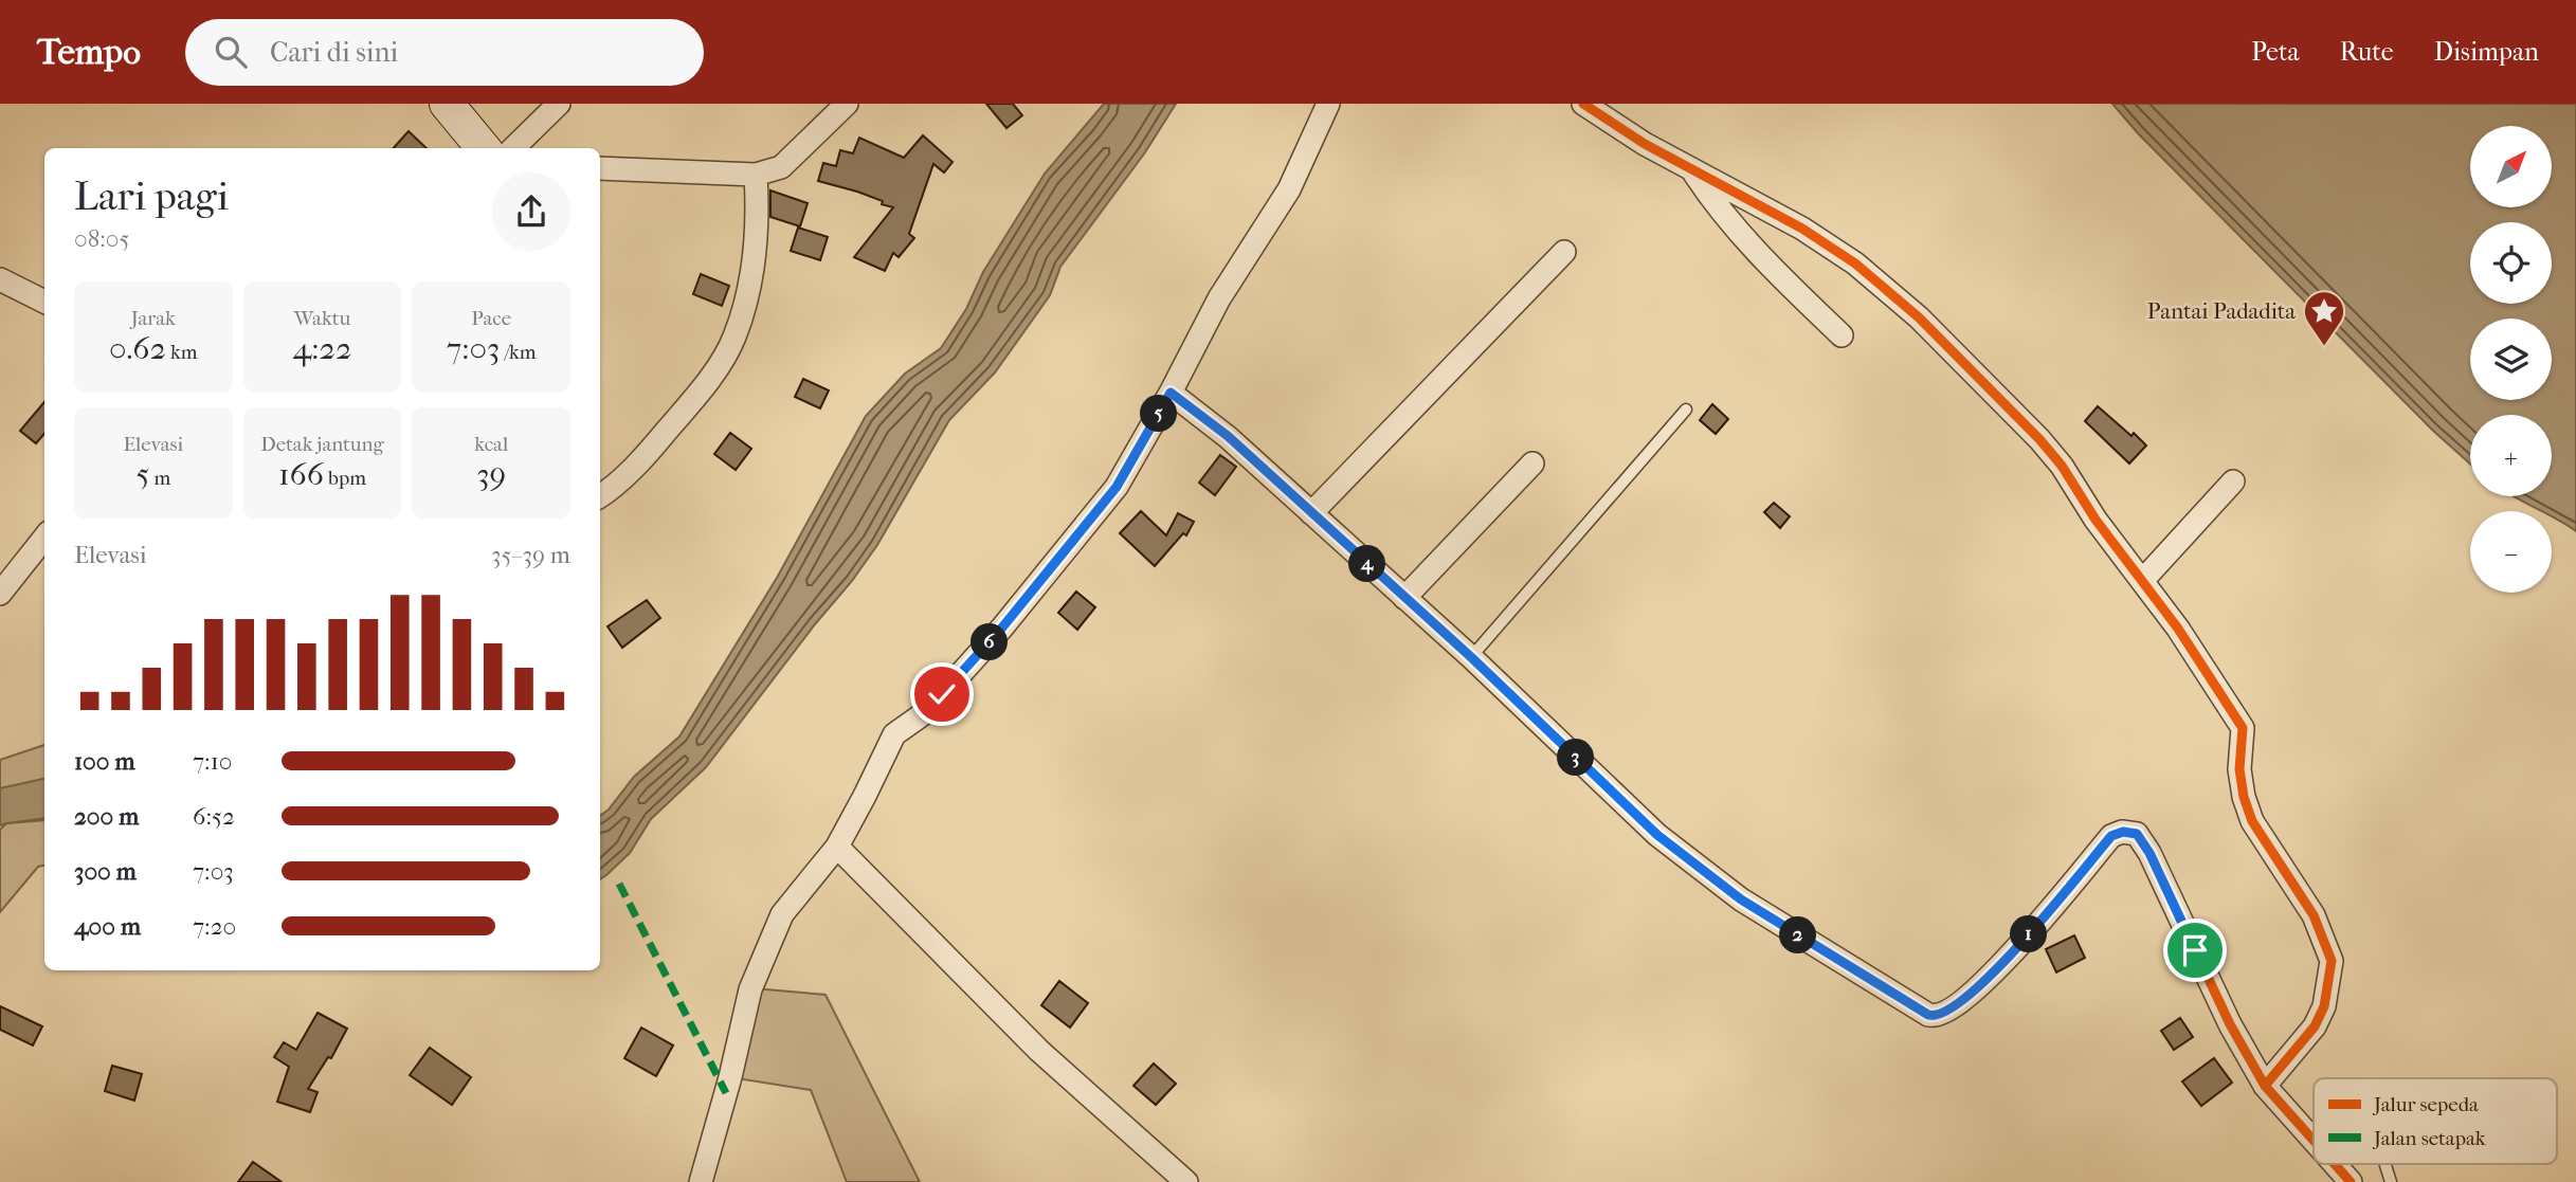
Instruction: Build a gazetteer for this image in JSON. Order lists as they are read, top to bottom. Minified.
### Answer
{"places":{"place":["Pantai Padadita"]},"legend":["Jalur sepeda","Jalan setapak"],"north":"top right","page":{"header":"Tempo","search":"Cari di sini","nav":["Peta","Rute","Disimpan"],"map_buttons":["+","−"],"heading":["Lari pagi","08:05"],"stats":[["Jarak","0.62 km"],["Waktu","4:22"],["Pace","7:03 /km"],["Elevasi","5 m"],["Detak jantung","166 bpm"],["kcal","39"]],"pins":["5","4","6","3","1","2"],"chart":["Elevasi","35–39 m"],"list":[{"name":"100 m","note":"7:10"},{"name":"200 m","note":"6:52"},{"name":"300 m","note":"7:03"},{"name":"400 m","note":"7:20"}]}}
